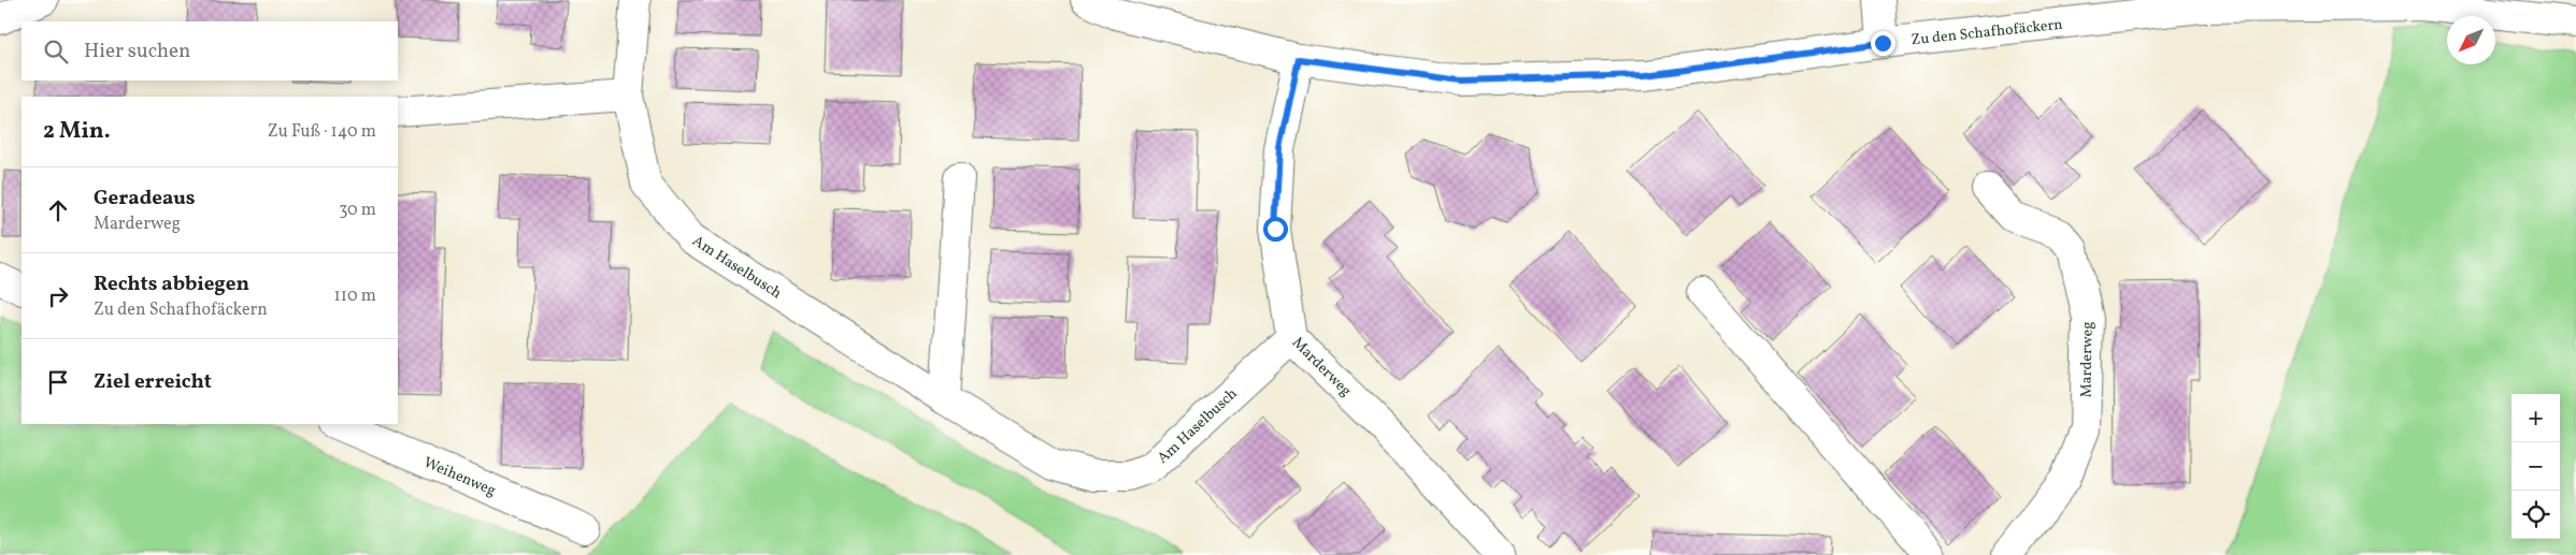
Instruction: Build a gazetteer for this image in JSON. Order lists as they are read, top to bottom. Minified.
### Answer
{"streets":{"street":["Zu den Schafhofäckern","Am Haselbusch","Marderweg","Weihenweg"]},"crossings":[["Zu den Schafhofäckern","Marderweg"],["Am Haselbusch","Marderweg"]],"north":"bottom left","page":{"search":"Hier suchen","heading":["2 Min.","Zu Fuß · 140 m"],"list":[["Geradeaus","Marderweg","30 m"],["Rechts abbiegen","Zu den Schafhofäckern","110 m"],"Ziel erreicht"],"map_buttons":["+","−"]}}
